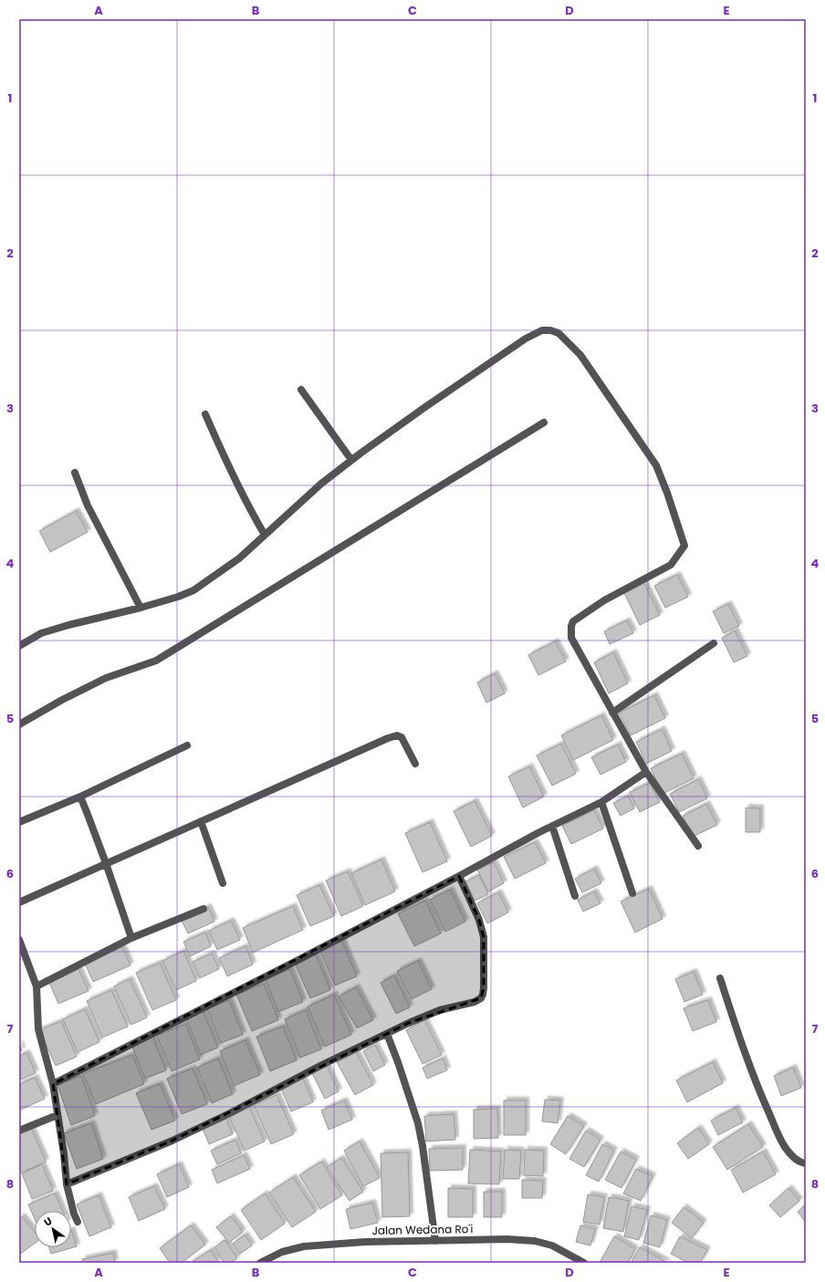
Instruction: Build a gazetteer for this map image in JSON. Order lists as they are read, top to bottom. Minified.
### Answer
{"streets":{"street":["Jalan Wedana Ro'i"]},"north":"top left","grid":{"columns":["A","B","C","D","E"],"rows":["1","2","3","4","5","6","7","8"]}}
